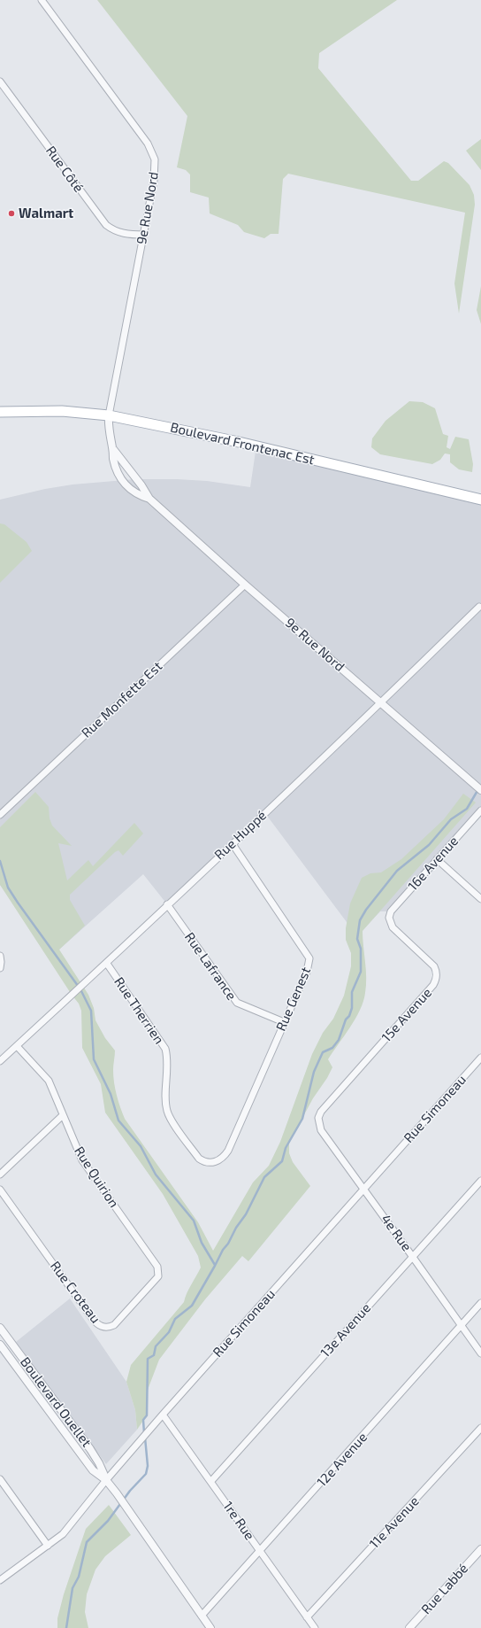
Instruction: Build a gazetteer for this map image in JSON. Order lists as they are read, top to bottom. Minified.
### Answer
{"streets":{"main road":["Boulevard Frontenac Est"],"street":["Rue Côté","9e Rue Nord","Rue Monfette Est","Rue Huppé","16e Avenue","Rue Lafrance","Rue Genest","Rue Therrien","15e Avenue","Rue Simoneau","Rue Quirion","4e Rue","Rue Croteau","13e Avenue","Boulevard Ouellet","12e Avenue","1re Rue","11e Avenue","Rue Labbé"]},"crossings":[["Rue Côté","9e Rue Nord"],["9e Rue Nord","Boulevard Frontenac Est"],["9e Rue Nord","Rue Monfette Est"],["9e Rue Nord","Rue Huppé"],["Rue Huppé","Rue Lafrance"],["Rue Huppé","Rue Genest"],["Rue Huppé","Rue Therrien"],["Rue Huppé","Rue Quirion"],["16e Avenue","15e Avenue"],["Rue Lafrance","Rue Genest"],["Rue Genest","Rue Therrien"],["15e Avenue","4e Rue"],["Rue Simoneau","4e Rue"],["Rue Simoneau","Boulevard Ouellet"],["Rue Simoneau","1re Rue"],["Rue Quirion","Rue Croteau"],["4e Rue","13e Avenue"],["4e Rue","12e Avenue"],["13e Avenue","1re Rue"],["Boulevard Ouellet","12e Avenue"],["12e Avenue","1re Rue"],["1re Rue","11e Avenue"]],"places":["Walmart"]}
